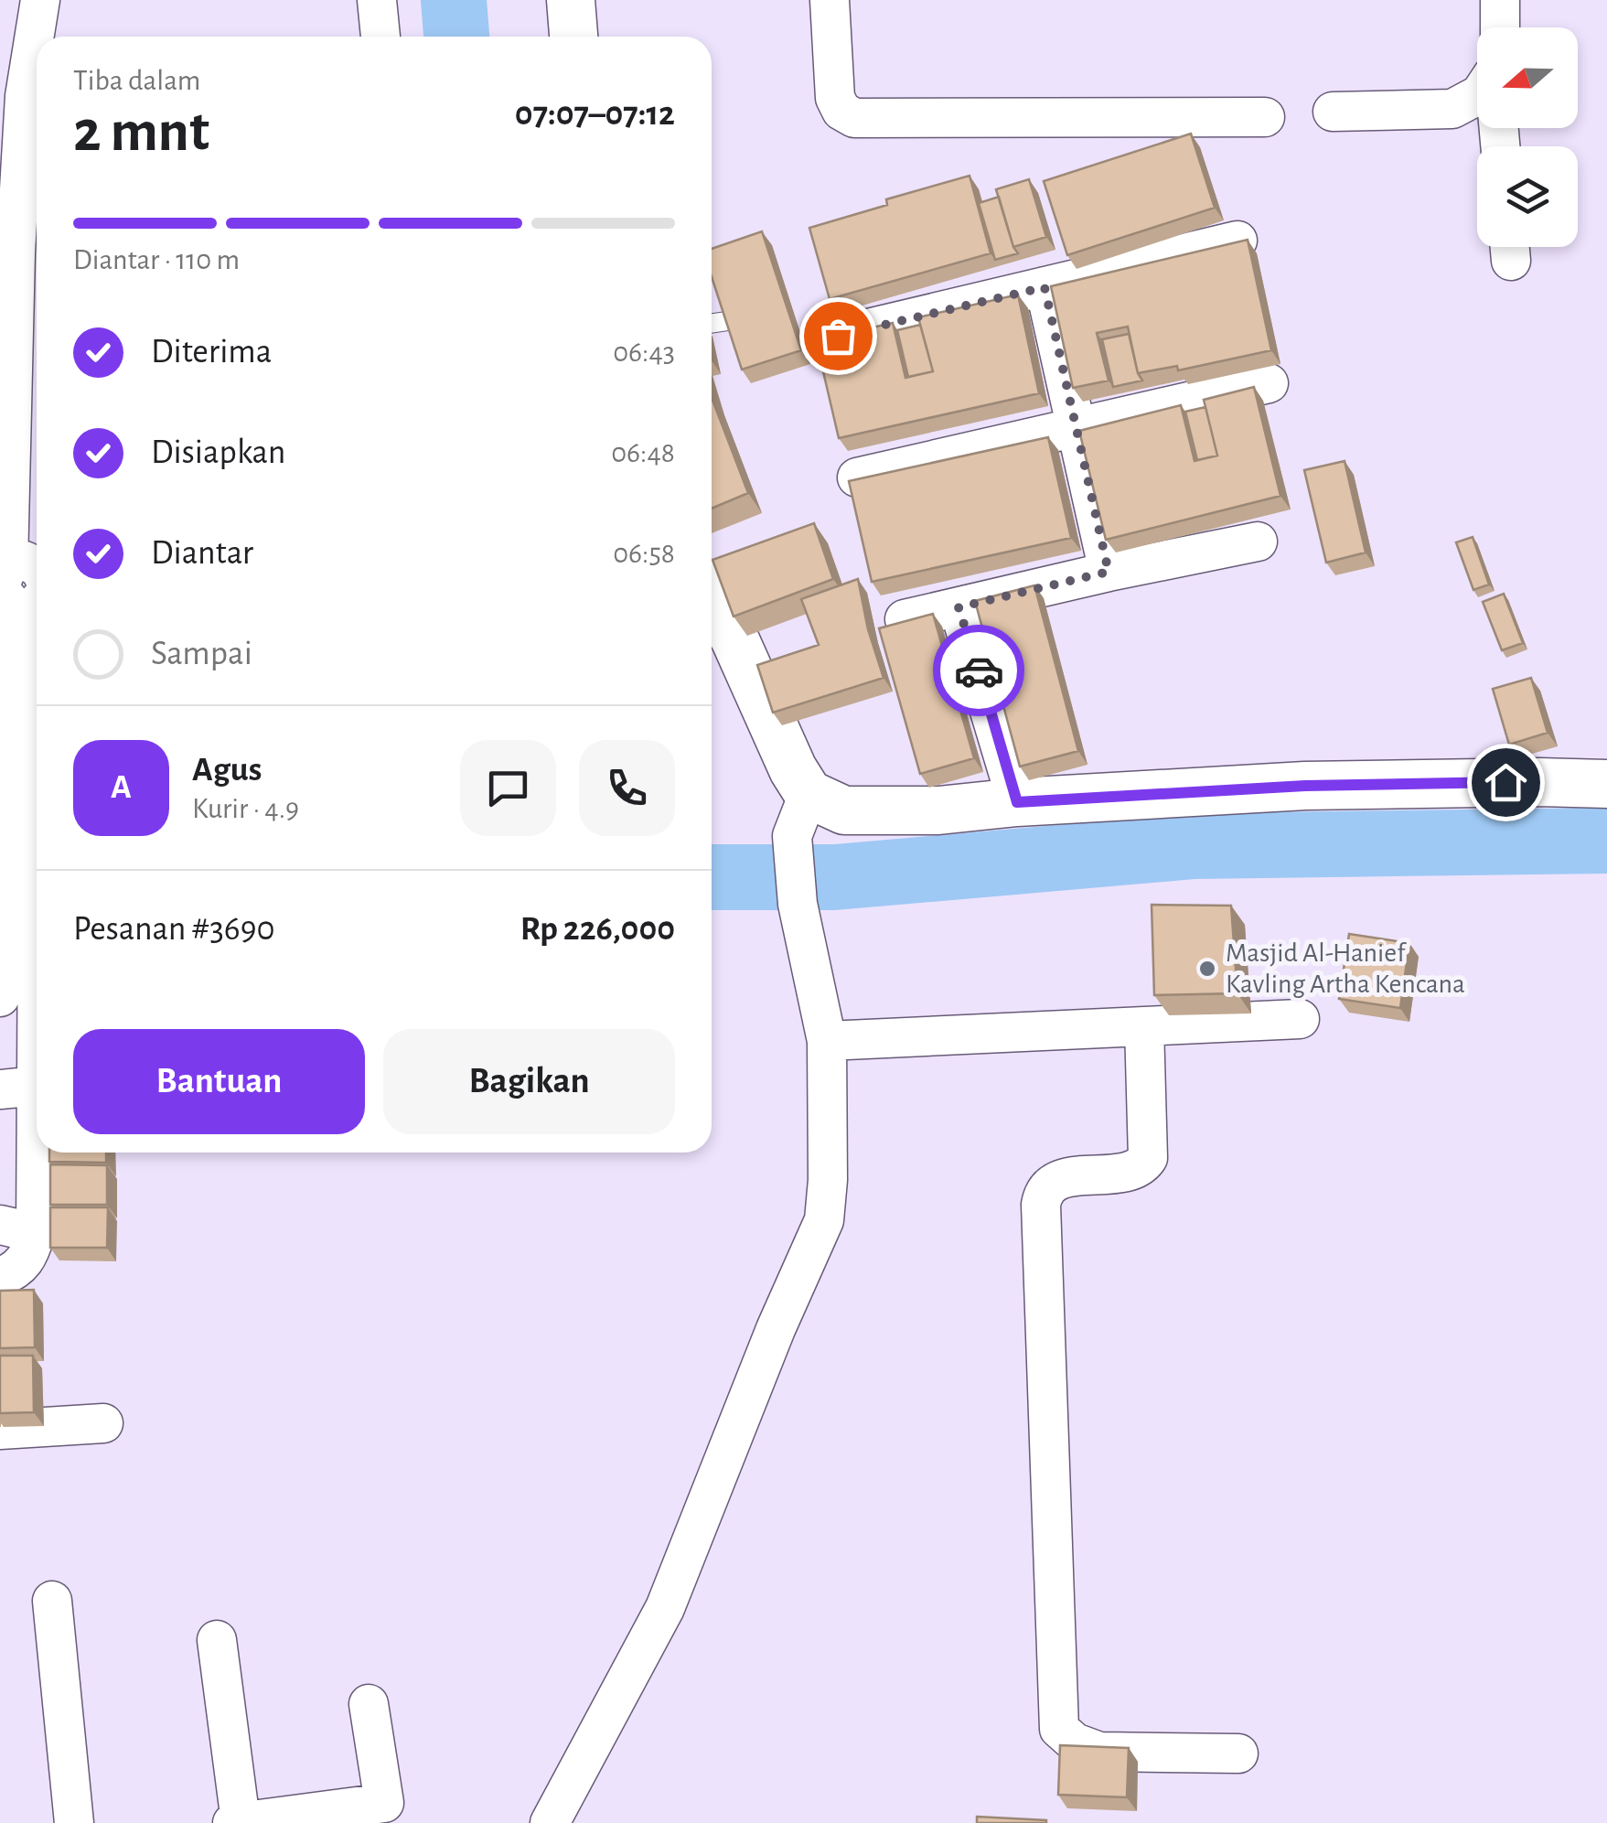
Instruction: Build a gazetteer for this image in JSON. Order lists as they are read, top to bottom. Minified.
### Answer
{"places":["Masjid Al-Hanief Kavling Artha Kencana"],"north":"left","page":{"heading":["2 mnt","Tiba dalam","07:07–07:12"],"panel":["Agus","Kurir · 4.9","Pesanan #3690","Rp 226,000"],"bar":"Diantar · 110 m","list":[["Diterima","06:43"],["Disiapkan","06:48"],["Diantar","06:58"],"Sampai"],"round":"A","buttons":["Bantuan","Bagikan"]}}
